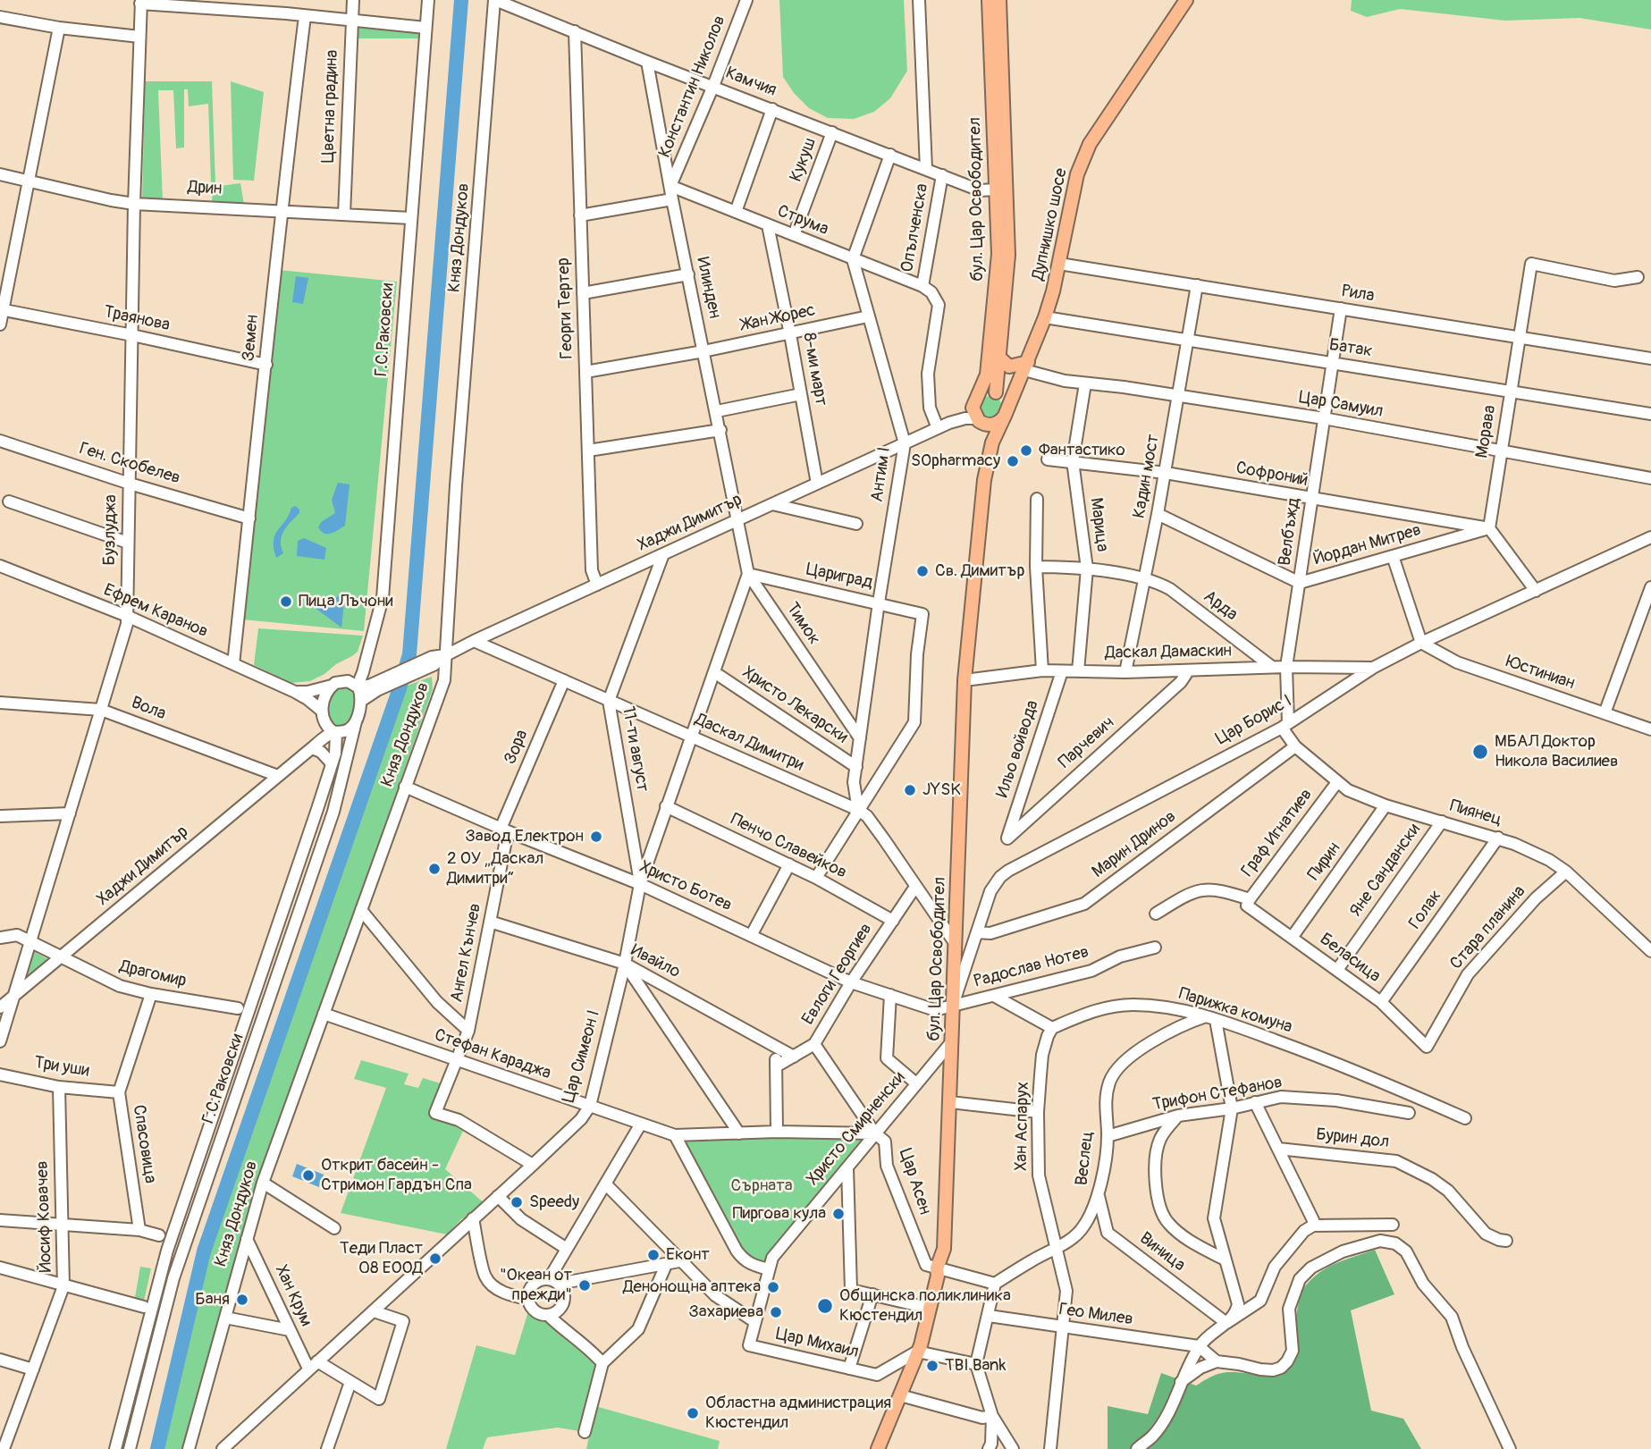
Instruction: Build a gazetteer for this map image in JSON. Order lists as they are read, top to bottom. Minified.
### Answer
{"streets":{"main road":["бул. Цар Освободител","Дупнишко шосе"],"street":["Камчия","Константин Николов","Цветна градина","Кукуш","Дрин","Струма","Опълченска","Княз Дондуков","Илинден","Рила","Георги Тертер","Жан Жорес","Траянова","Г.С.Раковски","Земен","Батак","8-ми март","Цар Самуил","Морава","Ген. Скобелев","Антим I","Софроний","Кадин мост","Хаджи Димитър","Марица","Бузлуджа","Велбъжд","Йордан Митрев","Цариград","Арда","Ефрем Каранов","Тимок","Даскал Дамаскин","Юстиниан","Христо Лекарски","Вола","Цар Борис I","Даскал Димитри","Парчевич","Зора","11-ти август","Ильо войвода","Пиянец","Граф Игнатиев","Марин Дринов","Пенчо Славейков","Пирин","Яне Сандански","Христо Ботев","Голак","Стара планина","Ангел Кънчев","Беласица","Ивайло","Радослав Нотев","Драгомир","Евлоги Георгиев","Парижка комуна","Стефан Караджа","Цар Симеон I","Три уши","Трифон Стефанов","Хан Аспарух","Христо Смирненски","Бурин дол","Спасовица","Веслец","Цар Асен","Йосиф Ковачев","Виница","Хан Крум","Гео Милев","Цар Михаил"]},"crossings":[["Камчия","Константин Николов"],["Камчия","Кукуш"],["Камчия","бул. Цар Освободител"],["Камчия","Опълченска"],["Камчия","Княз Дондуков"],["Камчия","Илинден"],["Камчия","Георги Тертер"],["Константин Николов","Струма"],["Константин Николов","Илинден"],["Цветна градина","Дрин"],["Кукуш","Струма"],["Дрин","Г.С.Раковски"],["Дрин","Земен"],["Дрин","Бузлуджа"],["бул. Цар Освободител","Дупнишко шосе"],["бул. Цар Освободител","Даскал Дамаскин"],["бул. Цар Освободител","Цар Борис I"],["бул. Цар Освободител","Даскал Димитри"],["бул. Цар Освободител","Христо Ботев"],["бул. Цар Освободител","Радослав Нотев"],["бул. Цар Освободител","Христо Смирненски"],["бул. Цар Освободител","Цар Асен"],["бул. Цар Освободител","Цар Михаил"],["Струма","Опълченска"],["Струма","Илинден"],["Струма","8-ми март"],["Струма","Антим I"],["Дупнишко шосе","Рила"],["Дупнишко шосе","Батак"],["Дупнишко шосе","Цар Самуил"],["Опълченска","Хаджи Димитър"],["Княз Дондуков","Хаджи Димитър"],["Княз Дондуков","Христо Ботев"],["Княз Дондуков","Стефан Караджа"],["Княз Дондуков","Хан Крум"],["Илинден","Жан Жорес"],["Илинден","Хаджи Димитър"],["Илинден","Тимок"],["Рила","Морава"],["Рила","Кадин мост"],["Рила","Велбъжд"],["Георги Тертер","Жан Жорес"],["Георги Тертер","Хаджи Димитър"],["Жан Жорес","8-ми март"],["Жан Жорес","Антим I"],["Траянова","Земен"],["Траянова","Бузлуджа"],["Г.С.Раковски","Хаджи Димитър"],["Г.С.Раковски","Ефрем Каранов"],["Земен","Ген. Скобелев"],["Земен","Ефрем Каранов"],["Батак","Морава"],["Батак","Кадин мост"],["Батак","Велбъжд"],["8-ми март","Хаджи Димитър"],["Цар Самуил","Морава"],["Цар Самуил","Кадин мост"],["Цар Самуил","Марица"],["Цар Самуил","Велбъжд"],["Морава","Софроний"],["Морава","Йордан Митрев"],["Ген. Скобелев","Бузлуджа"],["Антим I","Хаджи Димитър"],["Антим I","Цариград"],["Антим I","Тимок"],["Антим I","Христо Лекарски"],["Антим I","Даскал Димитри"],["Софроний","Кадин мост"],["Софроний","Марица"],["Софроний","Велбъжд"],["Софроний","Йордан Митрев"],["Кадин мост","Йордан Митрев"],["Кадин мост","Арда"],["Кадин мост","Даскал Дамаскин"],["Хаджи Димитър","Бузлуджа"],["Хаджи Димитър","Ефрем Каранов"],["Хаджи Димитър","Тимок"],["Хаджи Димитър","Вола"],["Хаджи Димитър","Даскал Димитри"],["Хаджи Димитър","11-ти август"],["Хаджи Димитър","Драгомир"],["Марица","Арда"],["Марица","Даскал Дамаскин"],["Бузлуджа","Ефрем Каранов"],["Бузлуджа","Вола"],["Бузлуджа","Драгомир"],["Велбъжд","Йордан Митрев"],["Велбъжд","Даскал Дамаскин"],["Велбъжд","Цар Борис I"],["Велбъжд","Пиянец"],["Цариград","Тимок"],["Цариград","Даскал Димитри"],["Цариград","Цар Симеон I"],["Арда","Даскал Дамаскин"],["Тимок","Цар Симеон I"],["Даскал Дамаскин","Цар Борис I"],["Даскал Дамаскин","Парчевич"],["Даскал Дамаскин","Ильо войвода"],["Юстиниан","Цар Борис I"],["Христо Лекарски","Цар Симеон I"],["Цар Борис I","Пиянец"],["Цар Борис I","Марин Дринов"],["Цар Борис I","Христо Ботев"],["Цар Борис I","Радослав Нотев"],["Даскал Димитри","Зора"],["Даскал Димитри","11-ти август"],["Даскал Димитри","Евлоги Георгиев"],["Даскал Димитри","Цар Симеон I"],["Парчевич","Ильо войвода"],["Зора","Христо Ботев"],["Зора","Ангел Кънчев"],["11-ти август","Христо Ботев"],["11-ти август","Цар Симеон I"],["Пиянец","Граф Игнатиев"],["Пиянец","Марин Дринов"],["Пиянец","Пирин"],["Пиянец","Яне Сандански"],["Пиянец","Голак"],["Пиянец","Стара планина"],["Граф Игнатиев","Беласица"],["Пенчо Славейков","Евлоги Георгиев"],["Пенчо Славейков","Цар Симеон I"],["Пирин","Беласица"],["Яне Сандански","Беласица"],["Христо Ботев","Ангел Кънчев"],["Христо Ботев","Радослав Нотев"],["Христо Ботев","Евлоги Георгиев"],["Христо Ботев","Цар Симеон I"],["Голак","Беласица"],["Стара планина","Беласица"],["Ангел Кънчев","Ивайло"],["Ангел Кънчев","Стефан Караджа"],["Ангел Кънчев","Цар Симеон I"],["Ивайло","Евлоги Георгиев"],["Ивайло","Цар Симеон I"],["Драгомир","Спасовица"],["Евлоги Георгиев","Цар Асен"],["Парижка комуна","Хан Аспарух"],["Парижка комуна","Веслец"],["Стефан Караджа","Цар Симеон I"],["Стефан Караджа","Христо Смирненски"],["Стефан Караджа","Цар Асен"],["Цар Симеон I","Хан Крум"],["Три уши","Спасовица"],["Три уши","Йосиф Ковачев"],["Трифон Стефанов","Веслец"],["Хан Аспарух","Веслец"],["Хан Аспарух","Гео Милев"],["Христо Смирненски","Цар Асен"],["Христо Смирненски","Цар Михаил"],["Веслец","Виница"]],"parks":["Сърната"],"places":["Фантастико","SOpharmacy","Св. Димитър","Пица Лъчони","МБАЛ Доктор Никола Василиев","JYSK","Завод Електрон","2 ОУ „Даскал Димитри“","Открит басейн - Стримон Гардън Спа","Speedy","Пиргова кула","Еконт","Теди Пласт 08 ЕООД","\"Океан от прежди\"","Денонощна аптека","Баня","Общинска поликлиника Кюстендил","Захариева","TBI Bank","Областна администрация Кюстендил"]}
